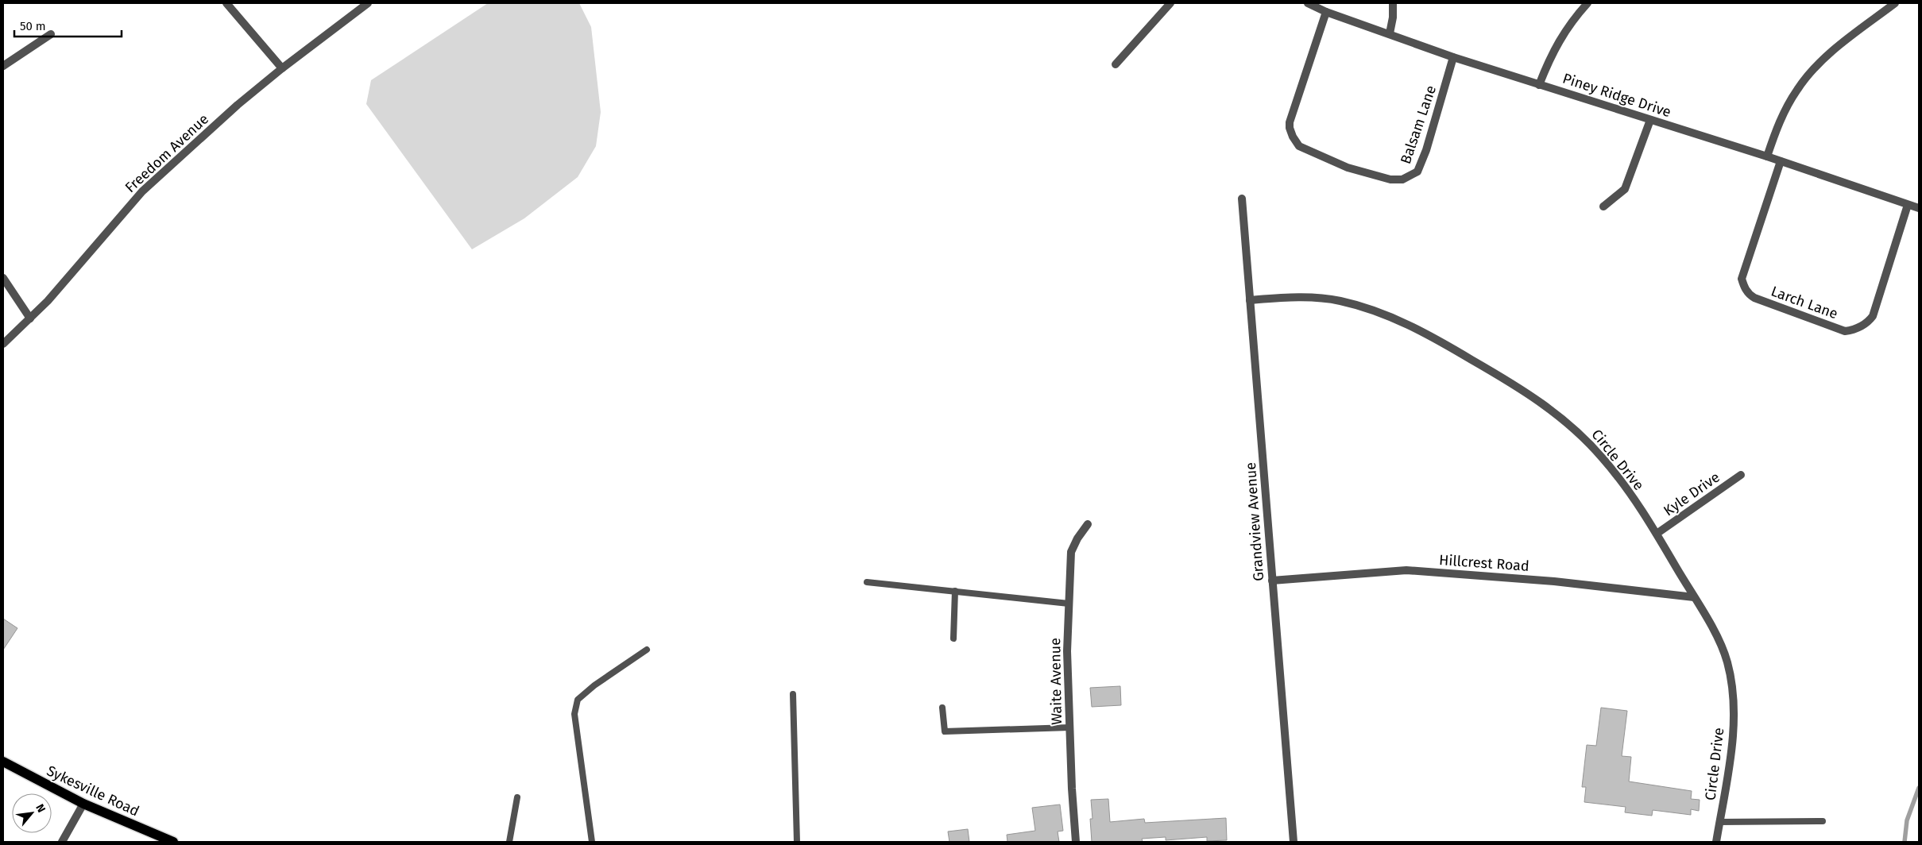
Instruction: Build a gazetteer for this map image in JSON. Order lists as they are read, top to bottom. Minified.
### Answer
{"streets":{"main road":["Sykesville Road"],"street":["Piney Ridge Drive","Balsam Lane","Freedom Avenue","Larch Lane","Circle Drive","Kyle Drive","Grandview Avenue","Hillcrest Road","Waite Avenue"]},"crossings":[["Piney Ridge Drive","Balsam Lane"],["Piney Ridge Drive","Larch Lane"],["Circle Drive","Kyle Drive"],["Circle Drive","Grandview Avenue"],["Circle Drive","Hillcrest Road"],["Grandview Avenue","Hillcrest Road"]],"scale_bar":"50 m","north":"top right"}
